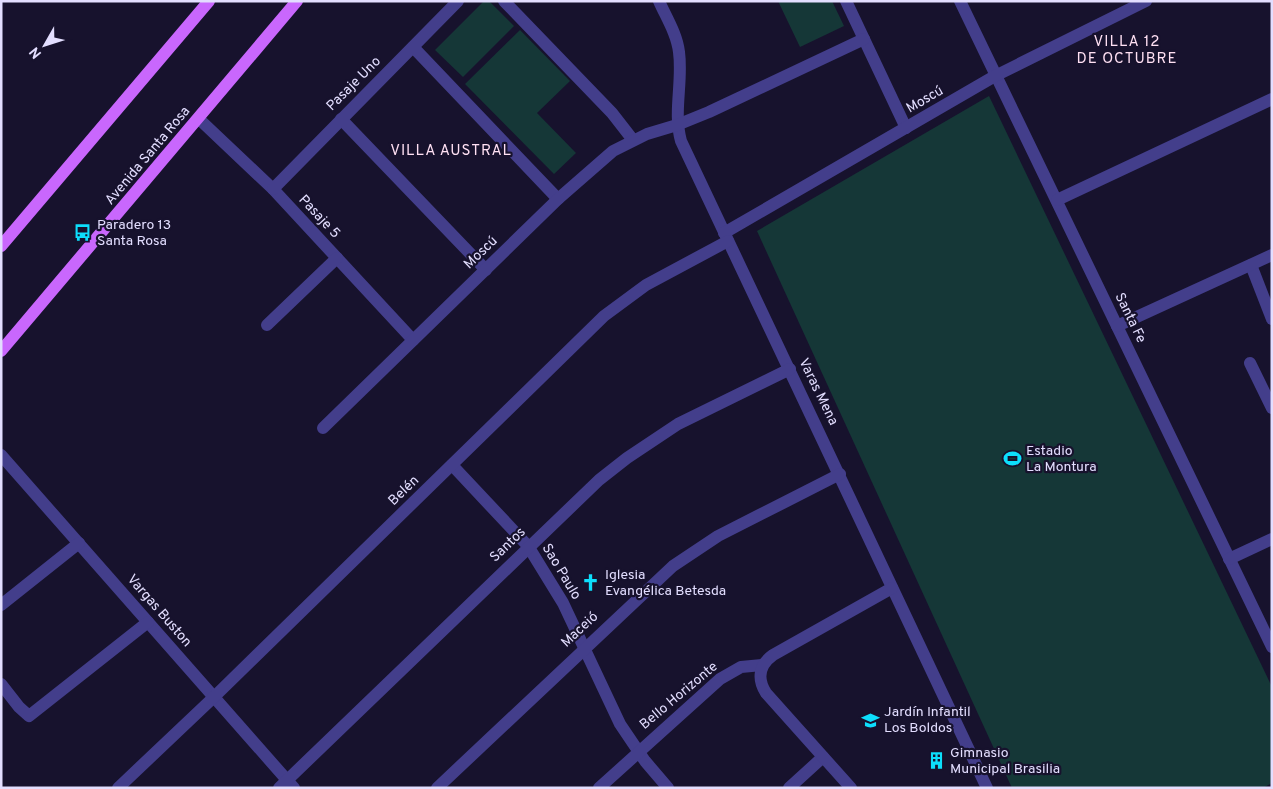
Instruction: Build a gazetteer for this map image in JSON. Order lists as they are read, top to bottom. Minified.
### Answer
{"streets":{"main road":["Avenida Santa Rosa"],"street":["Pasaje Uno","Moscú","Pasaje 5","Santa Fe","Varas Mena","Belén","Santos","Sao Paulo","Vargas Buston","Maceió","Bello Horizonte"]},"crossings":[["Pasaje Uno","Pasaje 5"],["Moscú","Pasaje 5"],["Moscú","Santa Fe"],["Moscú","Varas Mena"],["Moscú","Belén"],["Avenida Santa Rosa","Pasaje 5"],["Varas Mena","Belén"],["Varas Mena","Santos"],["Varas Mena","Maceió"],["Varas Mena","Bello Horizonte"],["Belén","Sao Paulo"],["Belén","Vargas Buston"],["Santos","Sao Paulo"],["Santos","Vargas Buston"],["Sao Paulo","Maceió"],["Sao Paulo","Bello Horizonte"]],"districts":["VILLA 12 DE OCTUBRE","VILLA AUSTRAL"],"places":{"bus stop":["Paradero 13 Santa Rosa"],"sports":["Estadio La Montura"],"church":["Iglesia Evangélica Betesda"],"school or university":["Jardín Infantil Los Boldos"],"building":["Gimnasio Municipal Brasilia"]},"north":"bottom left"}
